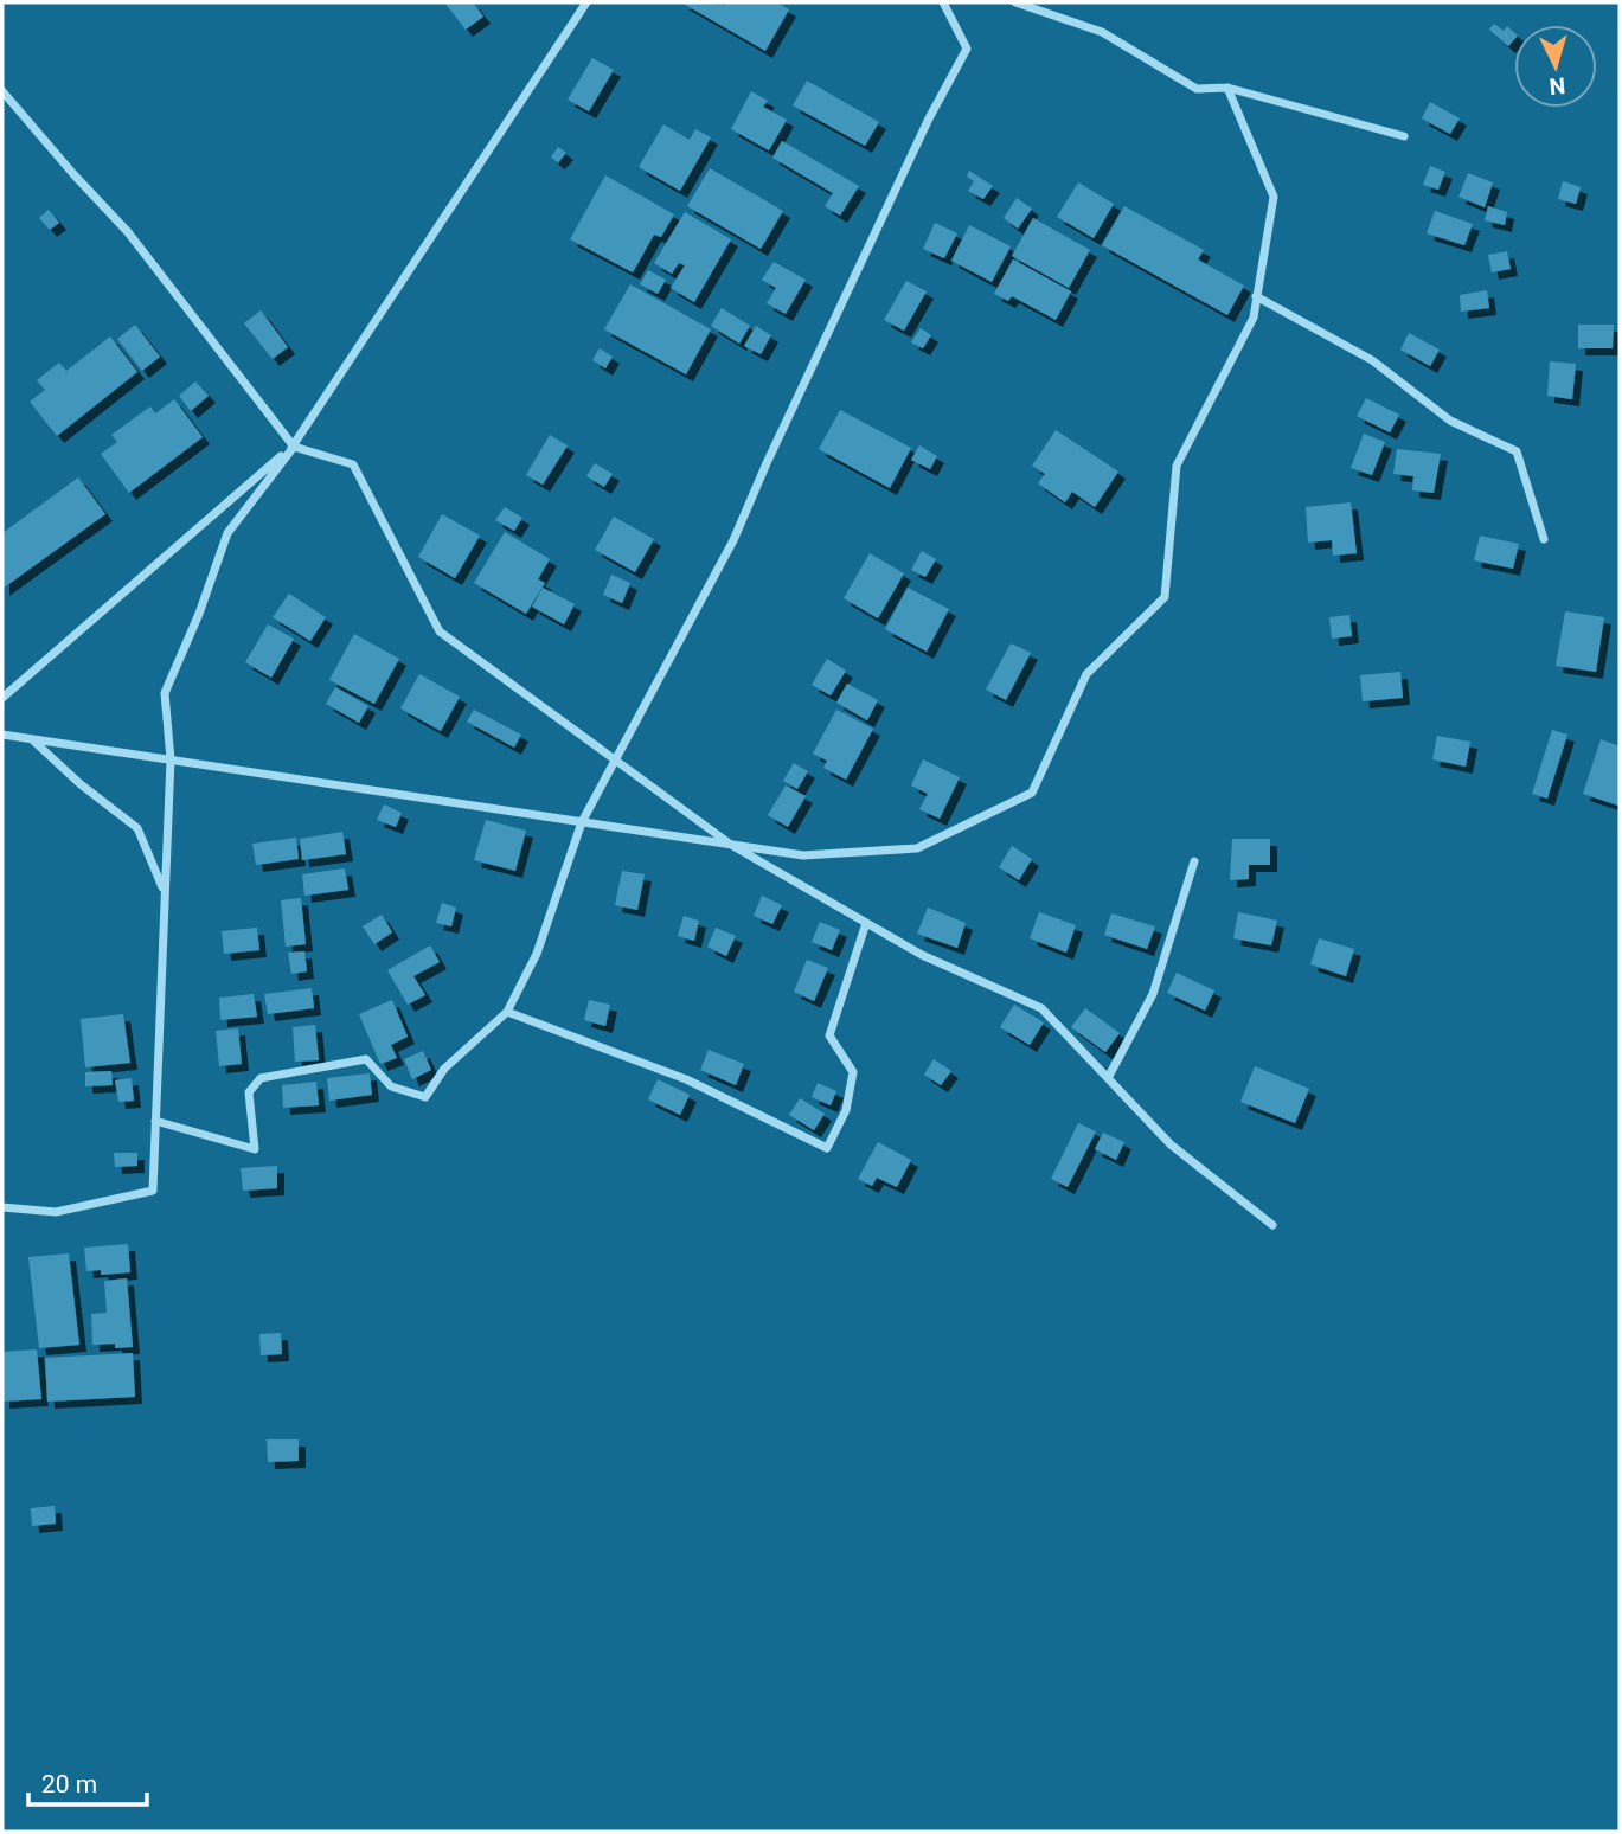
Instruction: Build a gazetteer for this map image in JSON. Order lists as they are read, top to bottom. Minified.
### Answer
{"scale_bar":"20 m","north":"bottom"}
